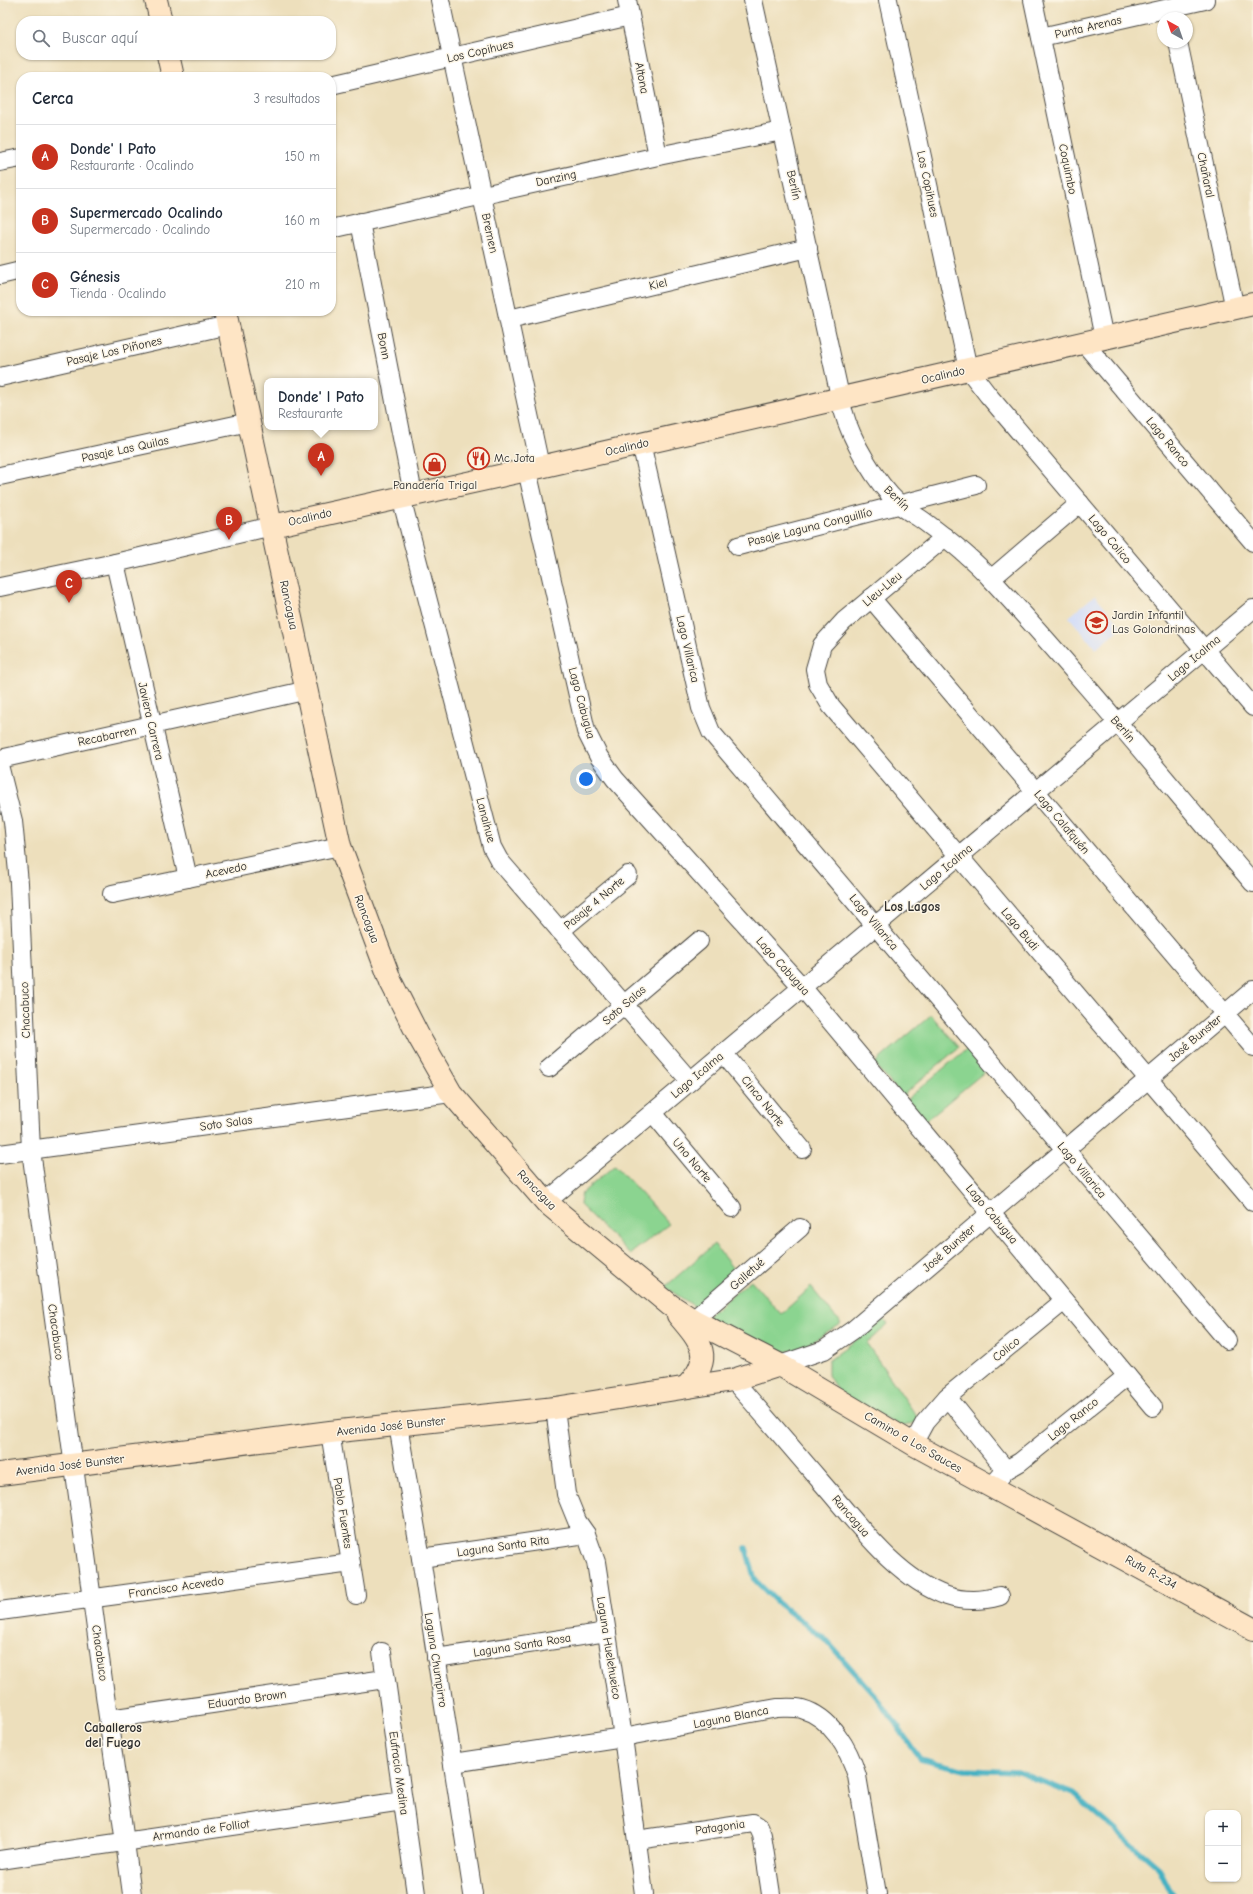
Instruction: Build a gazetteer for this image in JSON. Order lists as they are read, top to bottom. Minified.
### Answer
{"streets":{"main road":["Ocalindo","Rancagua","Avenida José Bunster","Camino a Los Sauces","Ruta R-234"],"street":["Punta Arenas","Los Copihues","Altona","Coquimbo","Chañaral","Danzing","Berlín","Bremen","Kiel","Bonn","Pasaje Los Piñones","Lago Ranco","Pasaje Las Quilas","Pasaje Laguna Conguillío","Lago Colico","Lleu-Lleu","Lago Villarica","Lago Icalma","Lago Cabugua","Javiera Carrera","Recabarren","Lanalhue","Lago Calafquén","Acevedo","Pasaje 4 Norte","Lago Budi","Soto Salas","Chacabuco","José Bunster","Cinco Norte","Uno Norte","Galletué","Colico","Pablo Fuentes","Laguna Santa Rita","Francisco Acevedo","Laguna Santa Rosa","Laguna Huelehueico","Laguna Chumpirro","Eduardo Brown","Laguna Blanca","Eufracio Medina","Patagonia","Armando de Folliot"]},"crossings":[["Punta Arenas","Coquimbo"],["Los Copihues","Altona"],["Los Copihues","Bremen"],["Los Copihues","Ocalindo"],["Los Copihues","Lago Colico"],["Altona","Danzing"],["Coquimbo","Ocalindo"],["Coquimbo","Lago Ranco"],["Chañaral","Ocalindo"],["Danzing","Berlín"],["Danzing","Bremen"],["Danzing","Bonn"],["Berlín","Kiel"],["Berlín","Ocalindo"],["Berlín","Pasaje Laguna Conguillío"],["Berlín","Lleu-Lleu"],["Berlín","Lago Icalma"],["Bremen","Kiel"],["Bremen","Ocalindo"],["Bremen","Lago Cabugua"],["Bonn","Ocalindo"],["Bonn","Lanalhue"],["Pasaje Los Piñones","Rancagua"],["Ocalindo","Lago Ranco"],["Ocalindo","Lago Colico"],["Ocalindo","Rancagua"],["Ocalindo","Lago Villarica"],["Ocalindo","Lago Cabugua"],["Ocalindo","Javiera Carrera"],["Ocalindo","Lanalhue"],["Lago Ranco","Lago Cabugua"],["Lago Ranco","Camino a Los Sauces"],["Pasaje Las Quilas","Rancagua"],["Lago Colico","Lago Icalma"],["Lleu-Lleu","Lago Calafquén"],["Lleu-Lleu","Lago Budi"],["Rancagua","Lago Icalma"],["Rancagua","Recabarren"],["Rancagua","Acevedo"],["Rancagua","Soto Salas"],["Rancagua","José Bunster"],["Rancagua","Galletué"],["Rancagua","Avenida José Bunster"],["Rancagua","Camino a Los Sauces"],["Lago Villarica","Lago Icalma"],["Lago Villarica","José Bunster"],["Lago Icalma","Lago Cabugua"],["Lago Icalma","Lanalhue"],["Lago Icalma","Lago Calafquén"],["Lago Icalma","Lago Budi"],["Lago Icalma","Cinco Norte"],["Lago Icalma","Uno Norte"],["Lago Cabugua","José Bunster"],["Lago Cabugua","Colico"],["Javiera Carrera","Recabarren"],["Javiera Carrera","Acevedo"],["Lanalhue","Pasaje 4 Norte"],["Lanalhue","Soto Salas"],["Lago Calafquén","José Bunster"],["Lago Budi","José Bunster"],["Soto Salas","Chacabuco"],["Chacabuco","Avenida José Bunster"],["Chacabuco","Francisco Acevedo"],["Chacabuco","Eduardo Brown"],["Chacabuco","Armando de Folliot"],["José Bunster","Avenida José Bunster"],["José Bunster","Camino a Los Sauces"],["Colico","Camino a Los Sauces"],["Avenida José Bunster","Camino a Los Sauces"],["Avenida José Bunster","Pablo Fuentes"],["Avenida José Bunster","Laguna Huelehueico"],["Avenida José Bunster","Laguna Chumpirro"],["Camino a Los Sauces","Ruta R-234"],["Pablo Fuentes","Francisco Acevedo"],["Laguna Santa Rita","Laguna Huelehueico"],["Laguna Santa Rita","Laguna Chumpirro"],["Laguna Santa Rosa","Laguna Huelehueico"],["Laguna Santa Rosa","Laguna Chumpirro"],["Laguna Huelehueico","Laguna Blanca"],["Laguna Huelehueico","Patagonia"],["Laguna Chumpirro","Laguna Blanca"],["Eduardo Brown","Eufracio Medina"],["Eufracio Medina","Armando de Folliot"]],"districts":["Los Lagos","Caballeros del Fuego"],"places":{"restaurant":["Mc Jota"],"shop":["Panadería Trigal"],"school or university":["Jardin Infantil Las Golondrinas"]},"north":"top left","page":{"search":"Buscar aquí","heading":["Cerca","3 resultados"],"list":[{"mark":"A","name":"Donde' l Pato","note":"Restaurante · Ocalindo","value":"150 m"},{"mark":"B","name":"Supermercado Ocalindo","note":"Supermercado · Ocalindo","value":"160 m"},{"mark":"C","name":"Génesis","note":"Tienda · Ocalindo","value":"210 m"}],"popup":["Donde' l Pato","Restaurante"],"pins":["A","B","C"],"map_buttons":["+","−"]}}
